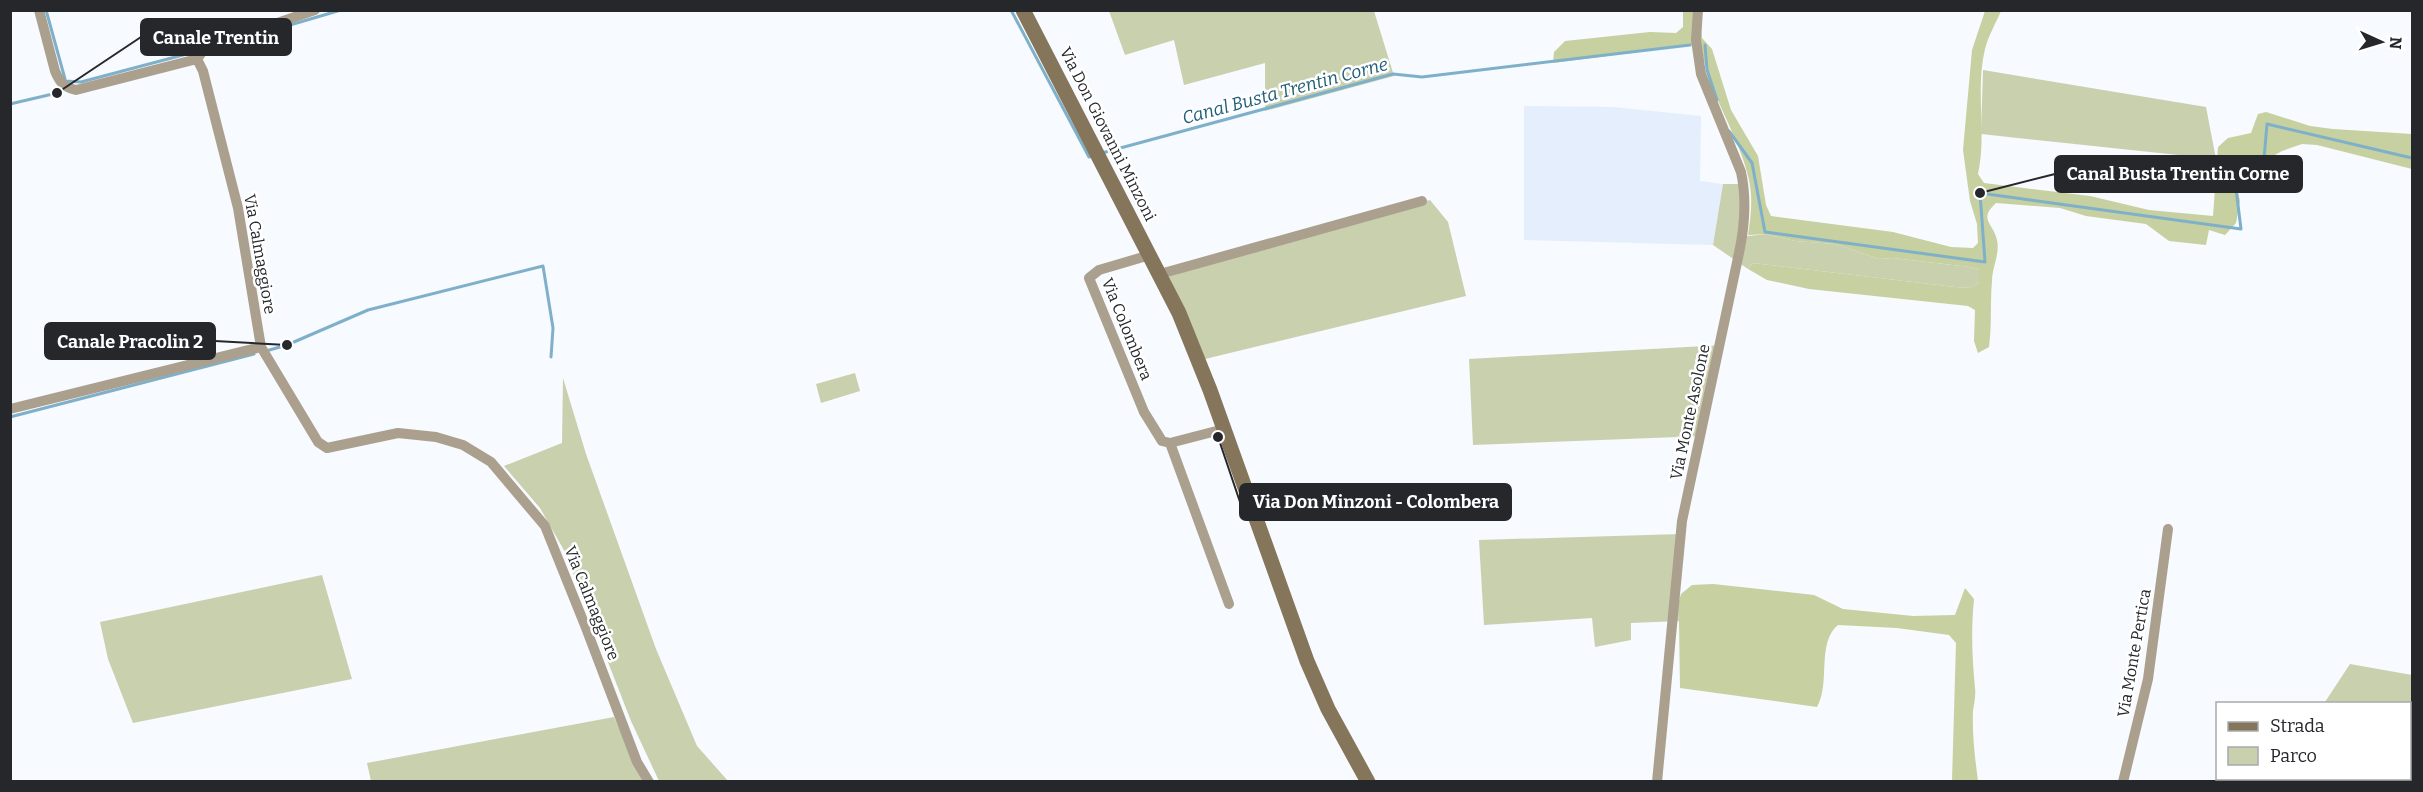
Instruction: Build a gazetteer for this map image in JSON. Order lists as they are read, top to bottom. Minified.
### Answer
{"streets":{"street":["Via Don Giovanni Minzoni","Via Calmaggiore","Via Colombera","Via Monte Asolone","Via Monte Pertica"]},"crossings":[["Via Don Giovanni Minzoni","Via Colombera"]],"water":["Canal Busta Trentin Corne"],"places":["Canale Trentin","Canal Busta Trentin Corne","Canale Pracolin 2","Via Don Minzoni - Colombera"],"legend":["Strada","Parco"],"north":"right"}
